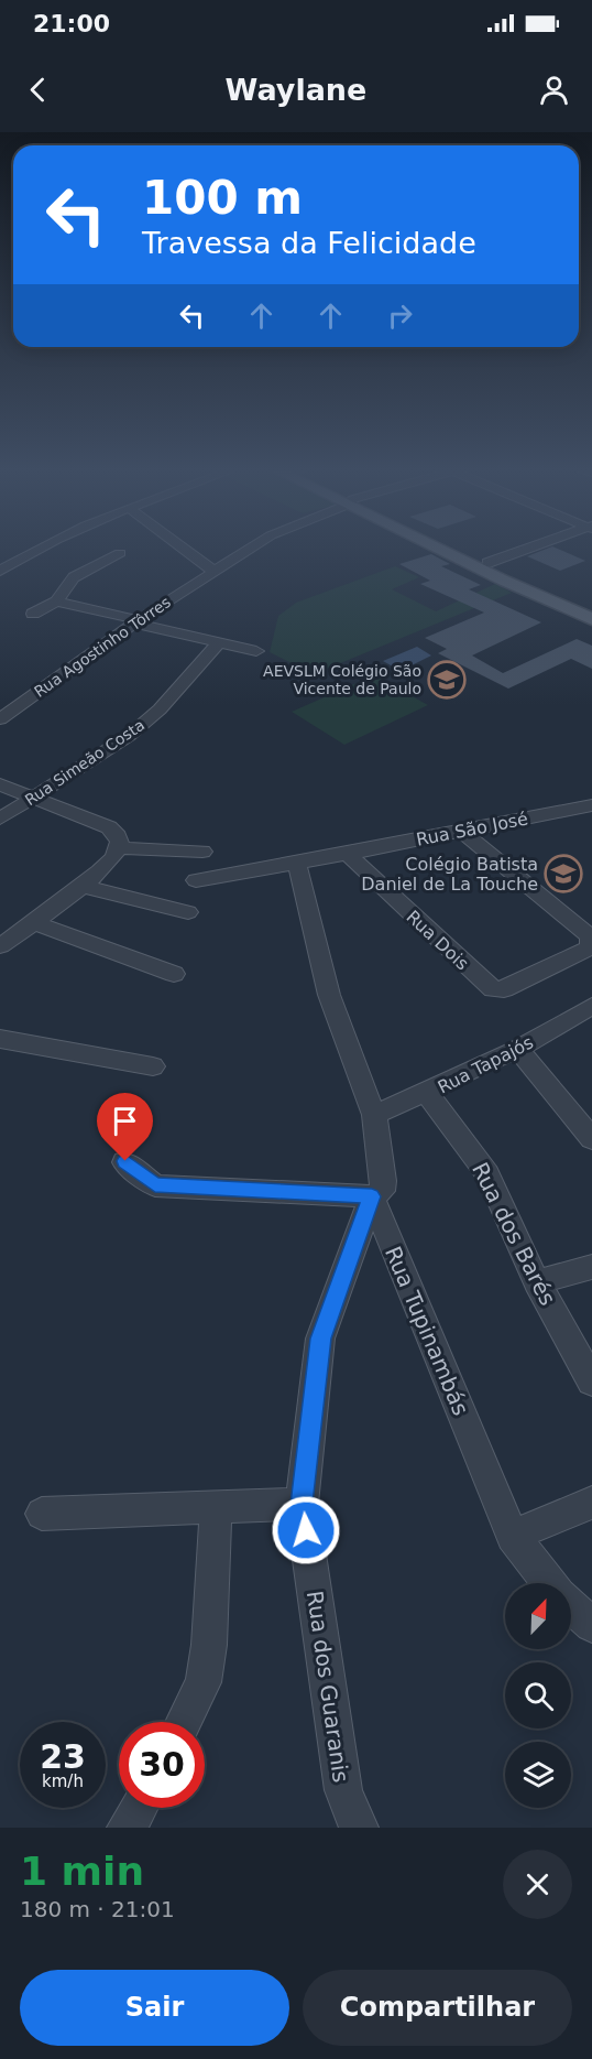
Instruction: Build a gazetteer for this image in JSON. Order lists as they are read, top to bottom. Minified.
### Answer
{"streets":{"street":["Rua Agostinho Tôrres","Rua Simeão Costa","Rua São José","Rua Dois","Rua Tapajós","Rua dos Barés","Rua Tupinambás","Rua dos Guaranis"]},"crossings":[["Rua São José","Rua Dois"],["Rua Tapajós","Rua dos Barés"],["Rua Tupinambás","Rua dos Guaranis"]],"places":{"school or university":["AEVSLM Colégio São Vicente de Paulo","Colégio Batista Daniel de La Touche"]},"north":"top right","page":{"status":"21:00","header":"Waylane","turn":["100 m","Travessa da Felicidade"],"speed":"23 km/h","limit":"30","heading":["1 min","180 m · 21:01"],"buttons":["Sair","Compartilhar"]}}
